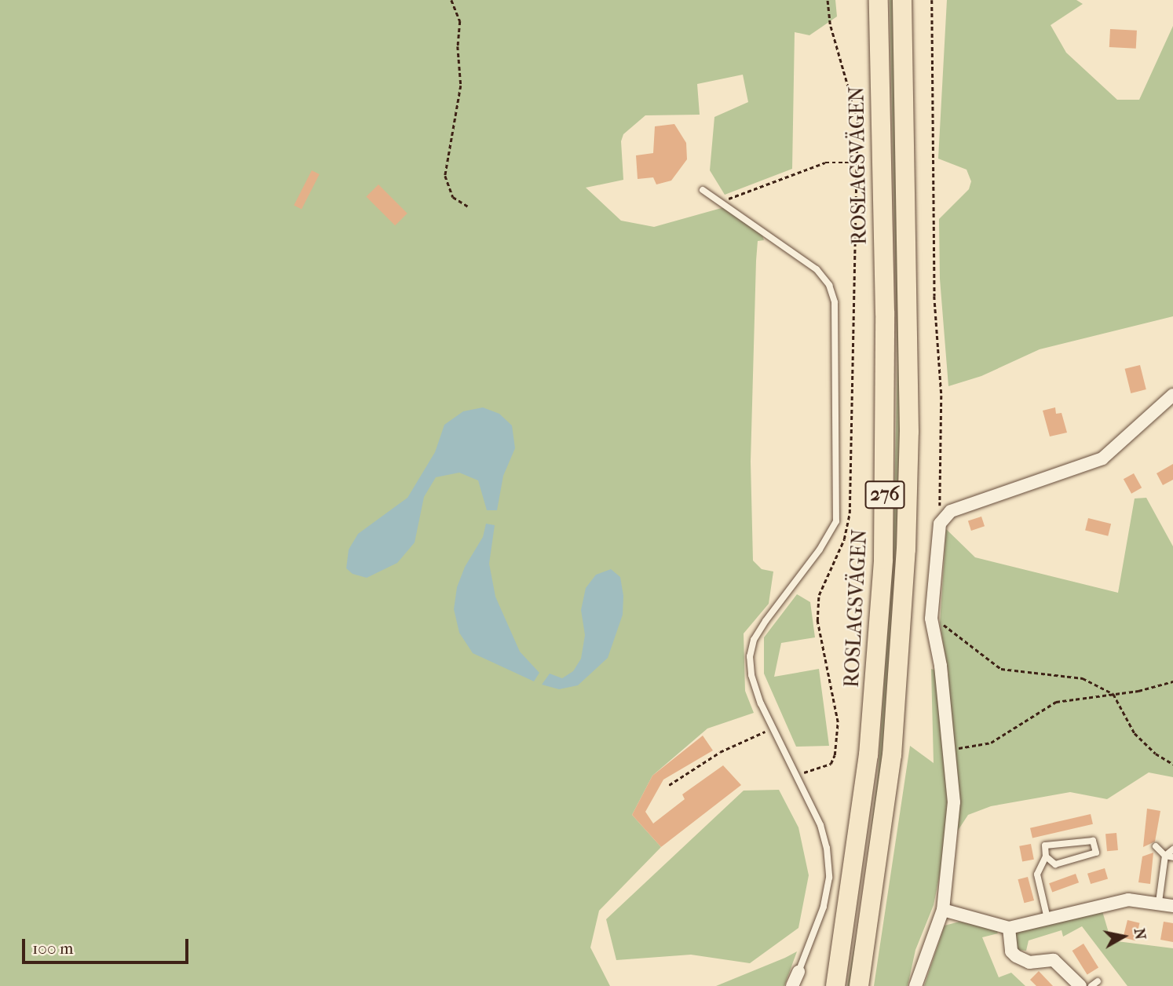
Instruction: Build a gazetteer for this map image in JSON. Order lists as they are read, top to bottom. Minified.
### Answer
{"streets":{"main road":["ROSLAGSVÄGEN","276"]},"scale_bar":"100 m","north":"right"}
